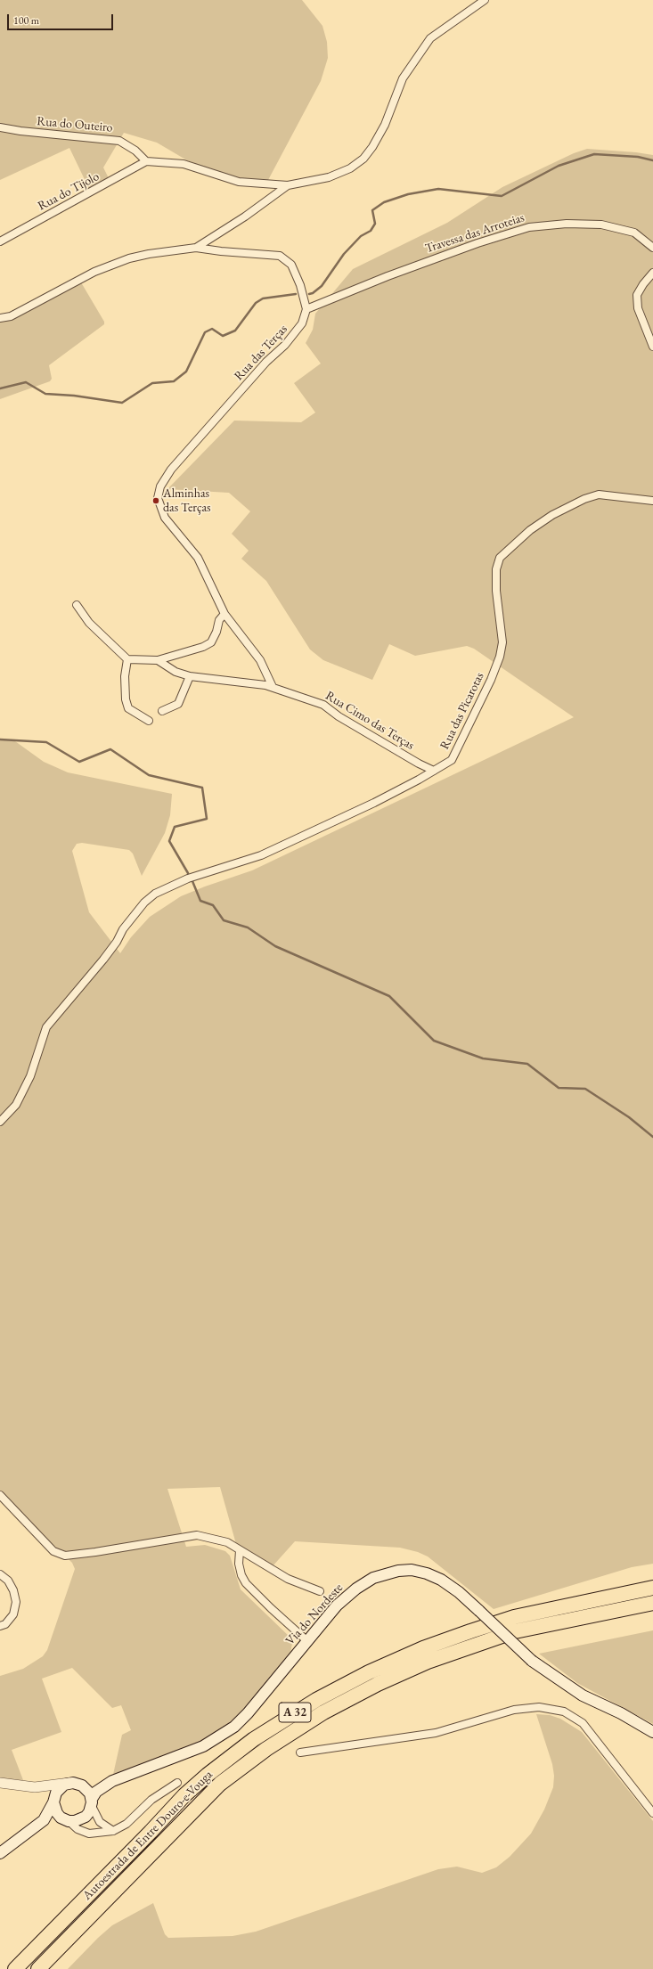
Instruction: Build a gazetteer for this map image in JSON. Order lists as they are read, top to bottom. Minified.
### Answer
{"streets":{"highway":["A 32","Autoestrada de Entre Douro-e-Vouga"],"main road":["Via do Nordeste"],"street":["Rua do Outeiro","Rua do Tijolo","Travessa das Arroteias","Rua das Terças","Rua das Picarotas","Rua Cimo das Terças"]},"crossings":[["Rua do Outeiro","Rua do Tijolo"],["Travessa das Arroteias","Rua das Terças"],["Rua das Terças","Rua Cimo das Terças"],["Rua das Picarotas","Rua Cimo das Terças"]],"places":["Alminhas das Terças"],"scale_bar":"100 m"}
